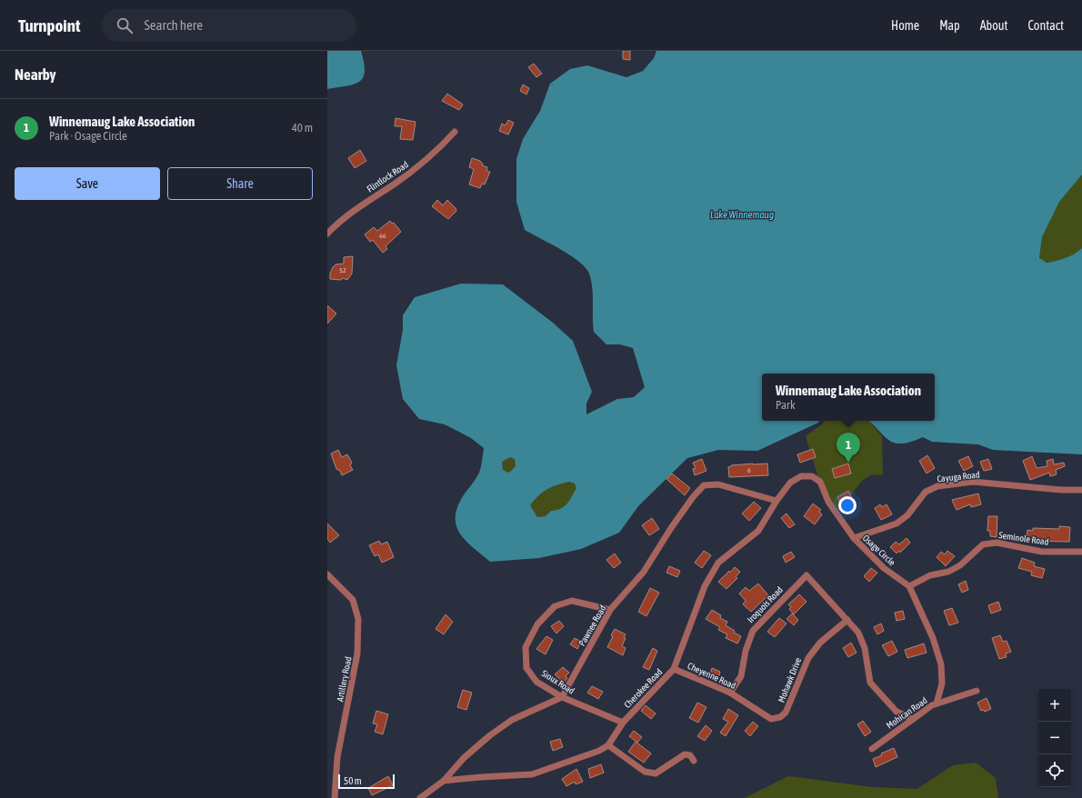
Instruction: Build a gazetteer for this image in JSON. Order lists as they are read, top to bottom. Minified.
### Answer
{"streets":{"street":["Flintlock Road","Cayuga Road","Seminole Road","Osage Circle","Iroquois Road","Pawnee Road","Cheyenne Road","Artillery Road","Mohawk Drive","Sioux Road","Cherokee Road","Mohican Road"]},"crossings":[["Cayuga Road","Osage Circle"],["Seminole Road","Osage Circle"],["Osage Circle","Pawnee Road"],["Osage Circle","Cherokee Road"],["Osage Circle","Mohican Road"],["Iroquois Road","Cheyenne Road"],["Iroquois Road","Mohawk Drive"],["Pawnee Road","Sioux Road"],["Pawnee Road","Cherokee Road"],["Cheyenne Road","Mohawk Drive"],["Cheyenne Road","Cherokee Road"],["Sioux Road","Cherokee Road"]],"water":["Lake Winnemaug"],"house_numbers":["66","52","6"],"scale_bar":"50 m","page":{"header":"Turnpoint","search":"Search here","nav":["Home","Map","About","Contact"],"heading":"Nearby","list":[{"mark":"1","name":"Winnemaug Lake Association","note":"Park · Osage Circle","value":"40 m"}],"buttons":["Save","Share"],"popup":["Winnemaug Lake Association","Park"],"pins":"1","map_buttons":["+","−"],"scale":"50 m"}}
